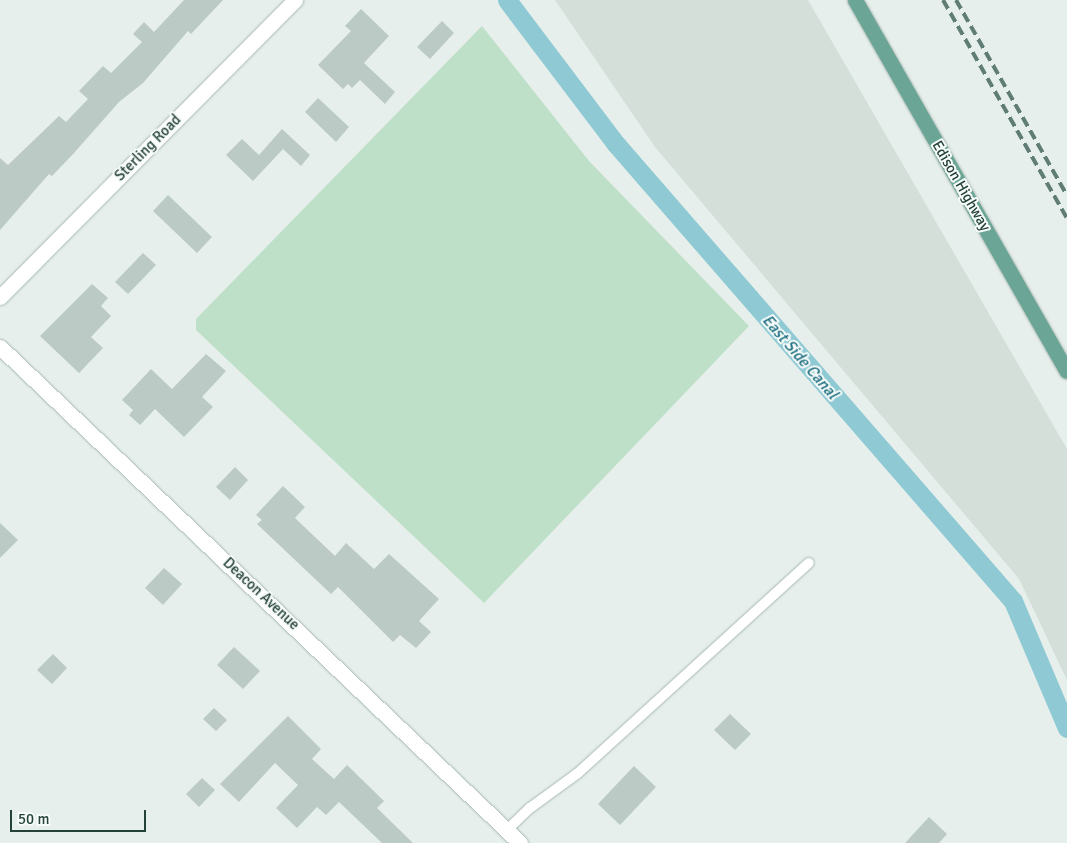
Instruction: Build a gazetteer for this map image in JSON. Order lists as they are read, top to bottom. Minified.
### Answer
{"streets":{"main road":["Edison Highway"],"street":["Sterling Road","Deacon Avenue"]},"water":["East Side Canal"],"scale_bar":"50 m"}
